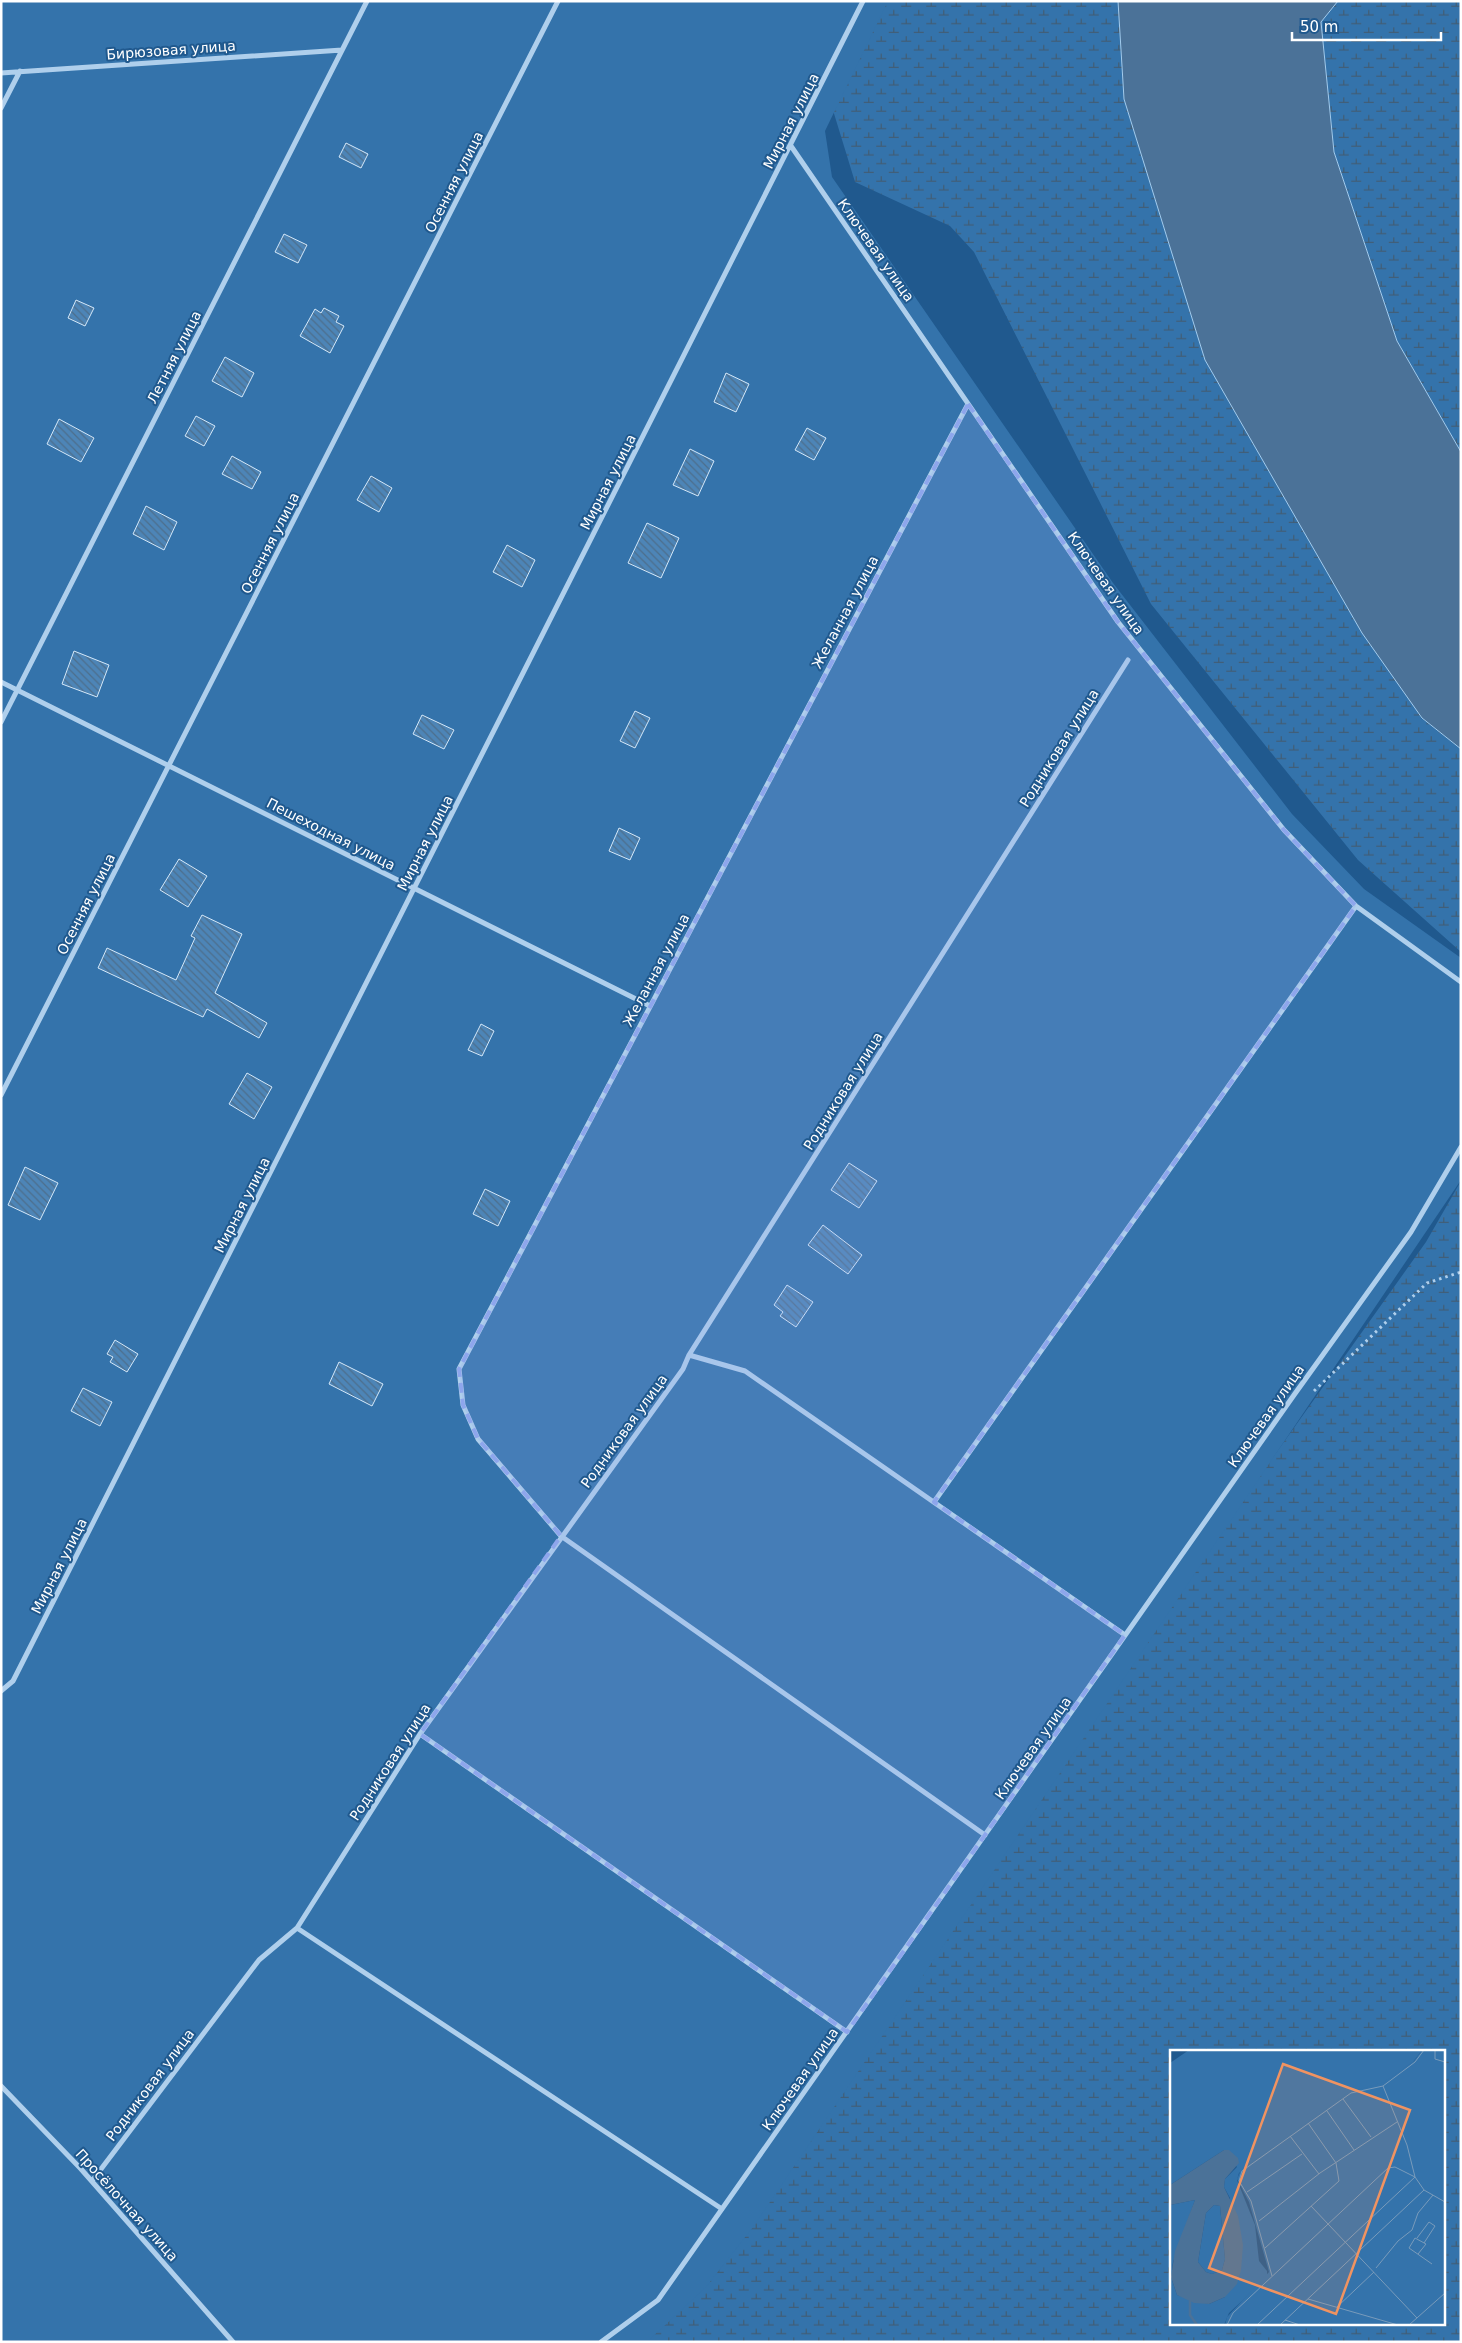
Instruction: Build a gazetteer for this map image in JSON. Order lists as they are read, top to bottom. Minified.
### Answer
{"streets":{"street":["Бирюзовая улица","Мирная улица","Осенняя улица","Ключевая улица","Летняя улица","Желанная улица","Родниковая улица","Пешеходная улица","Просёлочная улица"]},"crossings":[["Бирюзовая улица","Летняя улица"],["Мирная улица","Ключевая улица"],["Мирная улица","Пешеходная улица"],["Осенняя улица","Пешеходная улица"],["Ключевая улица","Желанная улица"],["Летняя улица","Пешеходная улица"],["Желанная улица","Родниковая улица"],["Желанная улица","Пешеходная улица"],["Родниковая улица","Просёлочная улица"]],"scale_bar":"50 m"}
